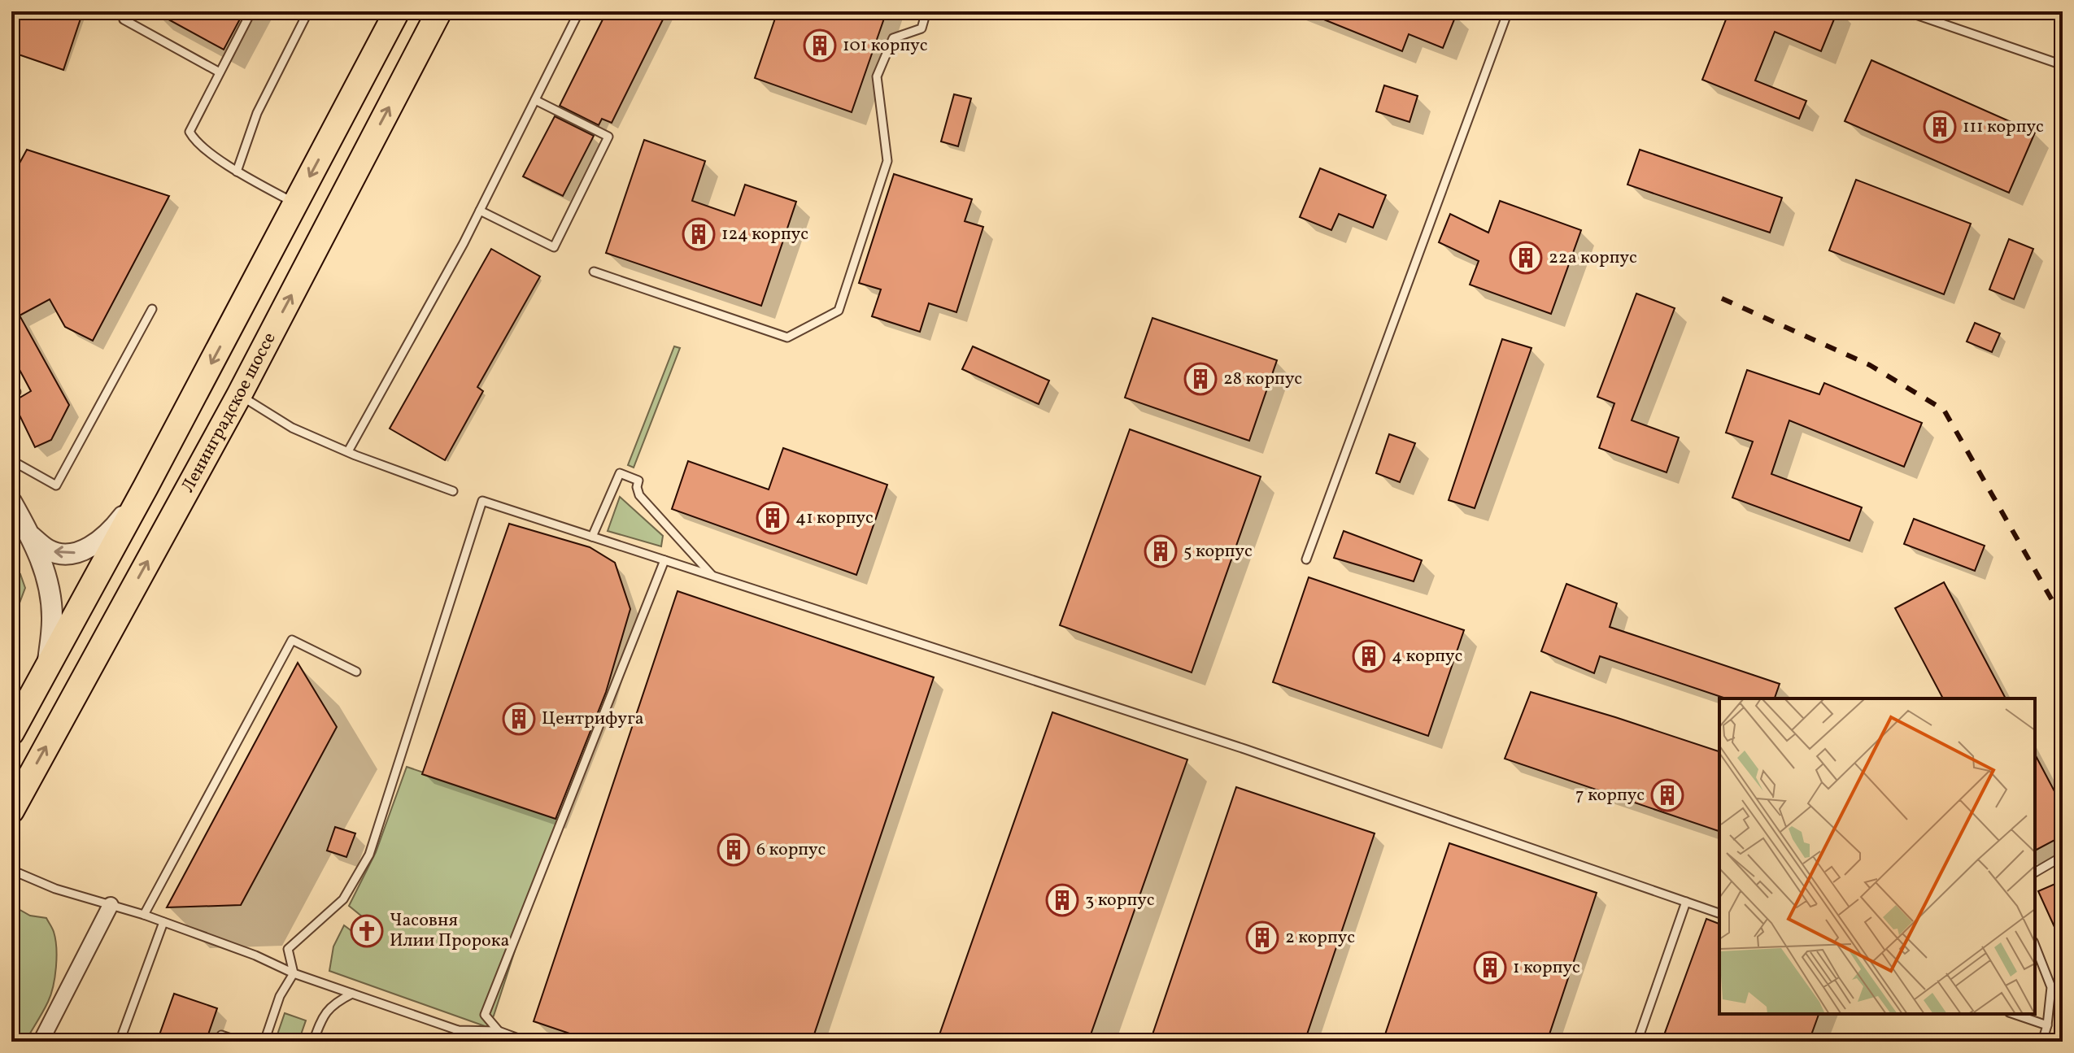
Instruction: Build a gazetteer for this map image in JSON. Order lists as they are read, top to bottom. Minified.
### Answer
{"streets":{"highway":["Ленинградское шоссе"]},"places":{"building":["101 корпус","111 корпус","124 корпус","22а корпус","28 корпус","41 корпус","5 корпус","4 корпус","Центрифуга","7 корпус","6 корпус","3 корпус","2 корпус","1 корпус"],"church":["Часовня Илии Пророка"]}}
